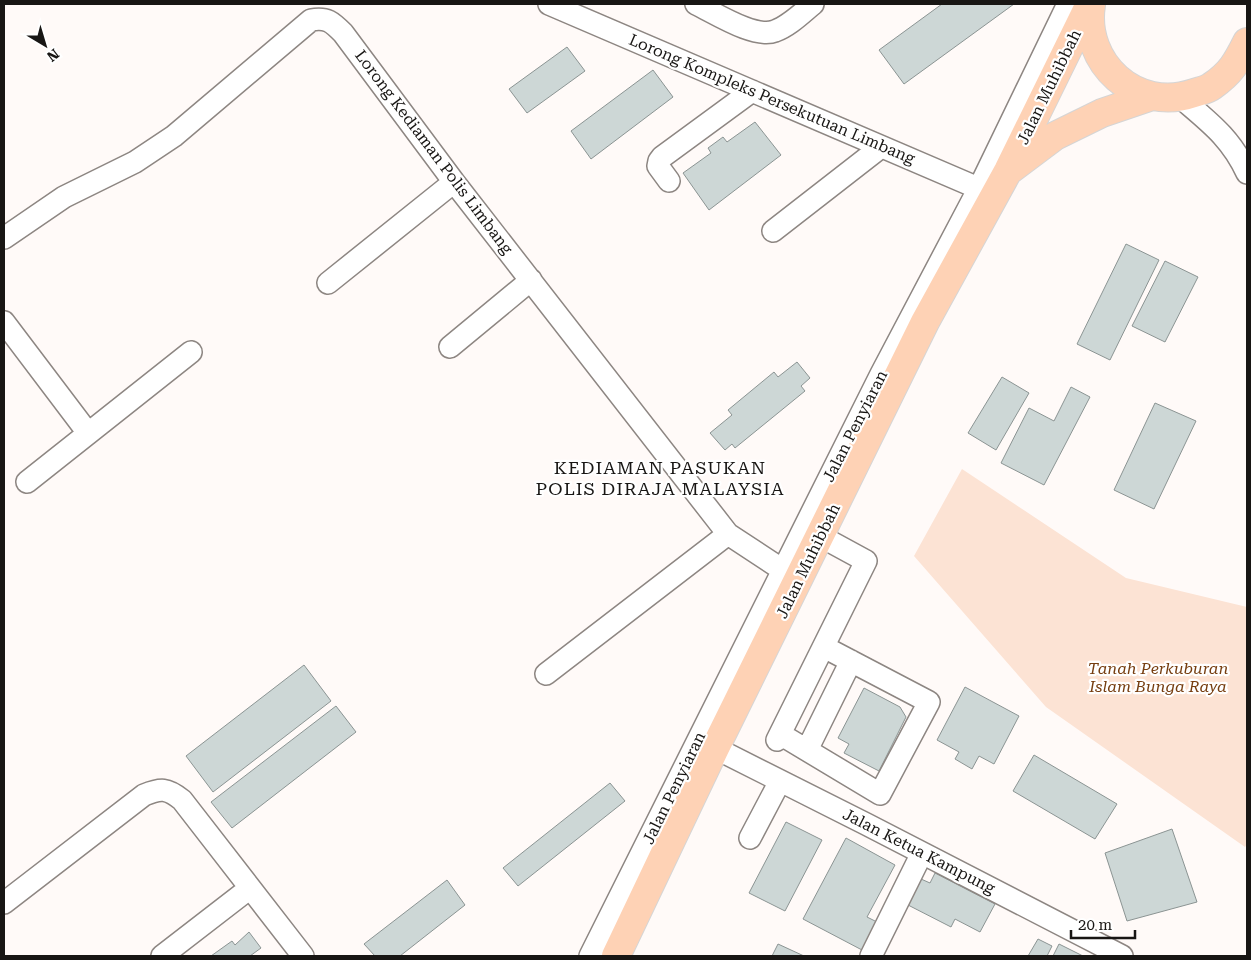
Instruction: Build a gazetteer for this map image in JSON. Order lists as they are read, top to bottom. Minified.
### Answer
{"streets":{"main road":["Jalan Muhibbah"],"street":["Lorong Kompleks Persekutuan Limbang","Lorong Kediaman Polis Limbang","Jalan Penyiaran","Jalan Ketua Kampung"]},"crossings":[["Jalan Muhibbah","Lorong Kompleks Persekutuan Limbang"],["Jalan Muhibbah","Lorong Kediaman Polis Limbang"],["Jalan Muhibbah","Jalan Penyiaran"],["Jalan Muhibbah","Jalan Ketua Kampung"],["Lorong Kompleks Persekutuan Limbang","Jalan Penyiaran"],["Lorong Kediaman Polis Limbang","Jalan Penyiaran"]],"districts":["KEDIAMAN PASUKAN POLIS DIRAJA MALAYSIA"],"parks":["Tanah Perkuburan Islam Bunga Raya"],"scale_bar":"20 m","north":"bottom right"}
